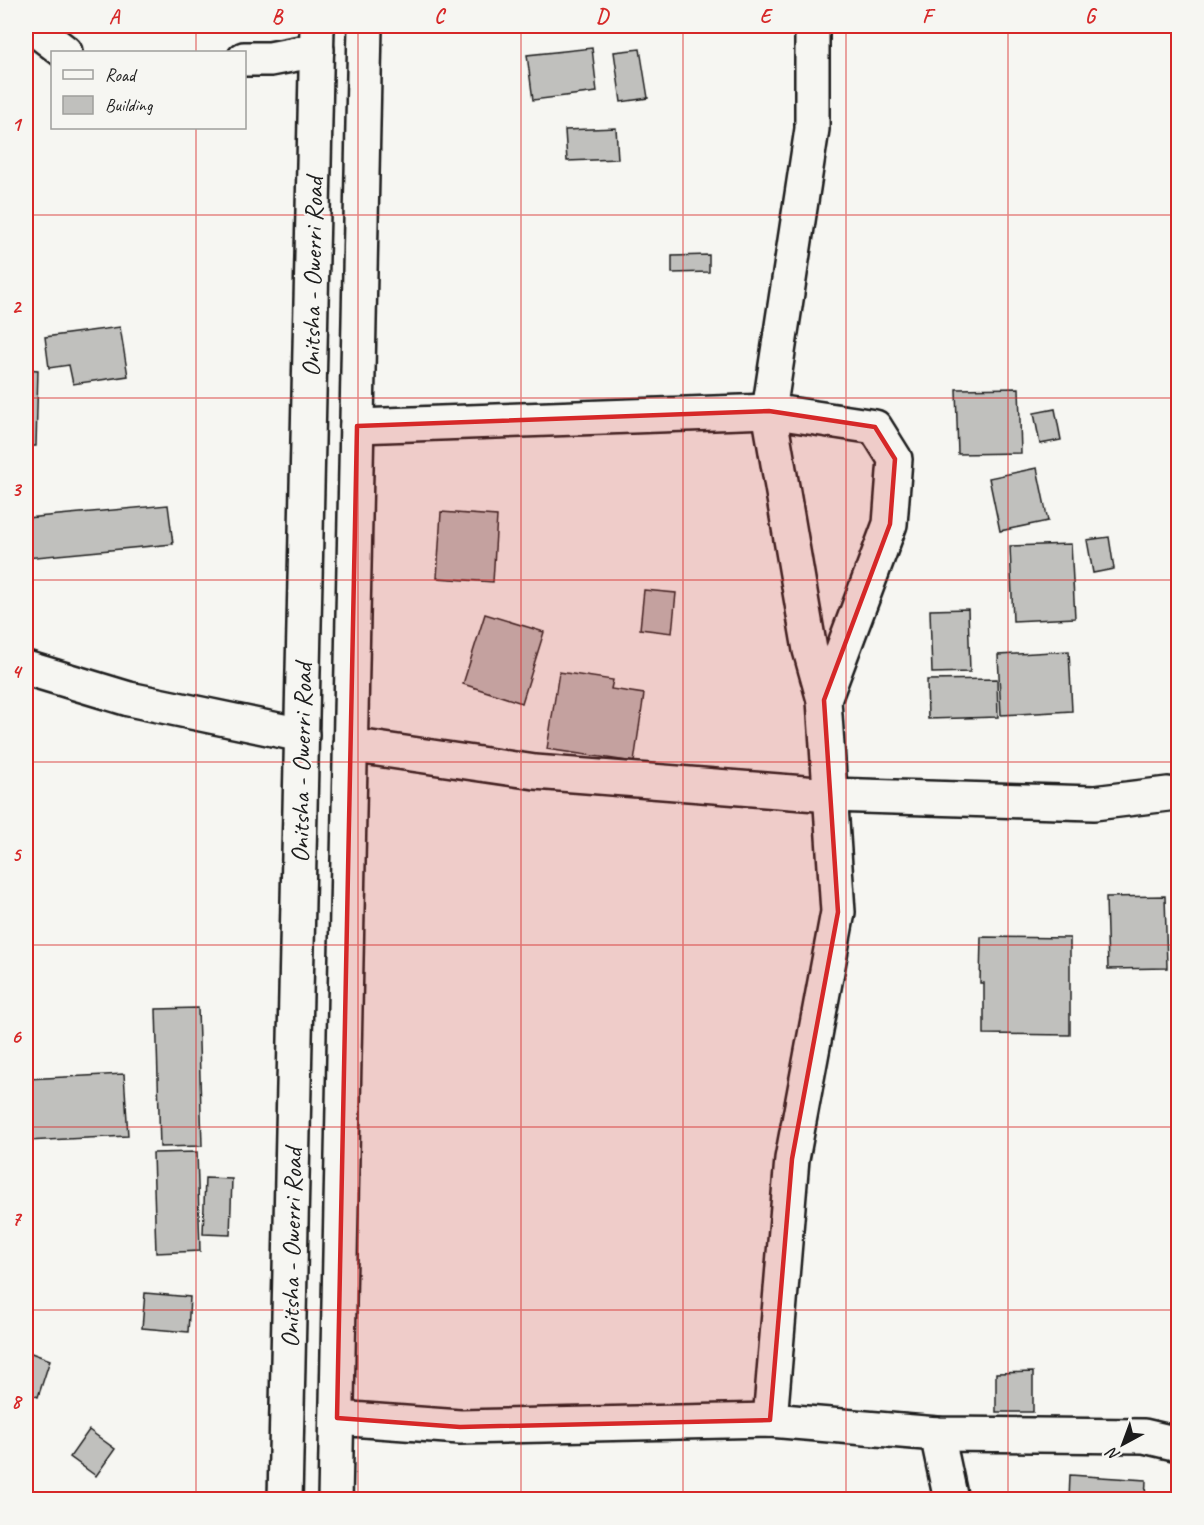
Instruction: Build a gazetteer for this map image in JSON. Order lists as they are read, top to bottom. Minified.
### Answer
{"streets":{"main road":["Onitsha - Owerri Road"]},"legend":["Road","Building"],"north":"bottom left","grid":{"columns":["A","B","C","D","E","F","G"],"rows":["1","2","3","4","5","6","7","8"]}}
